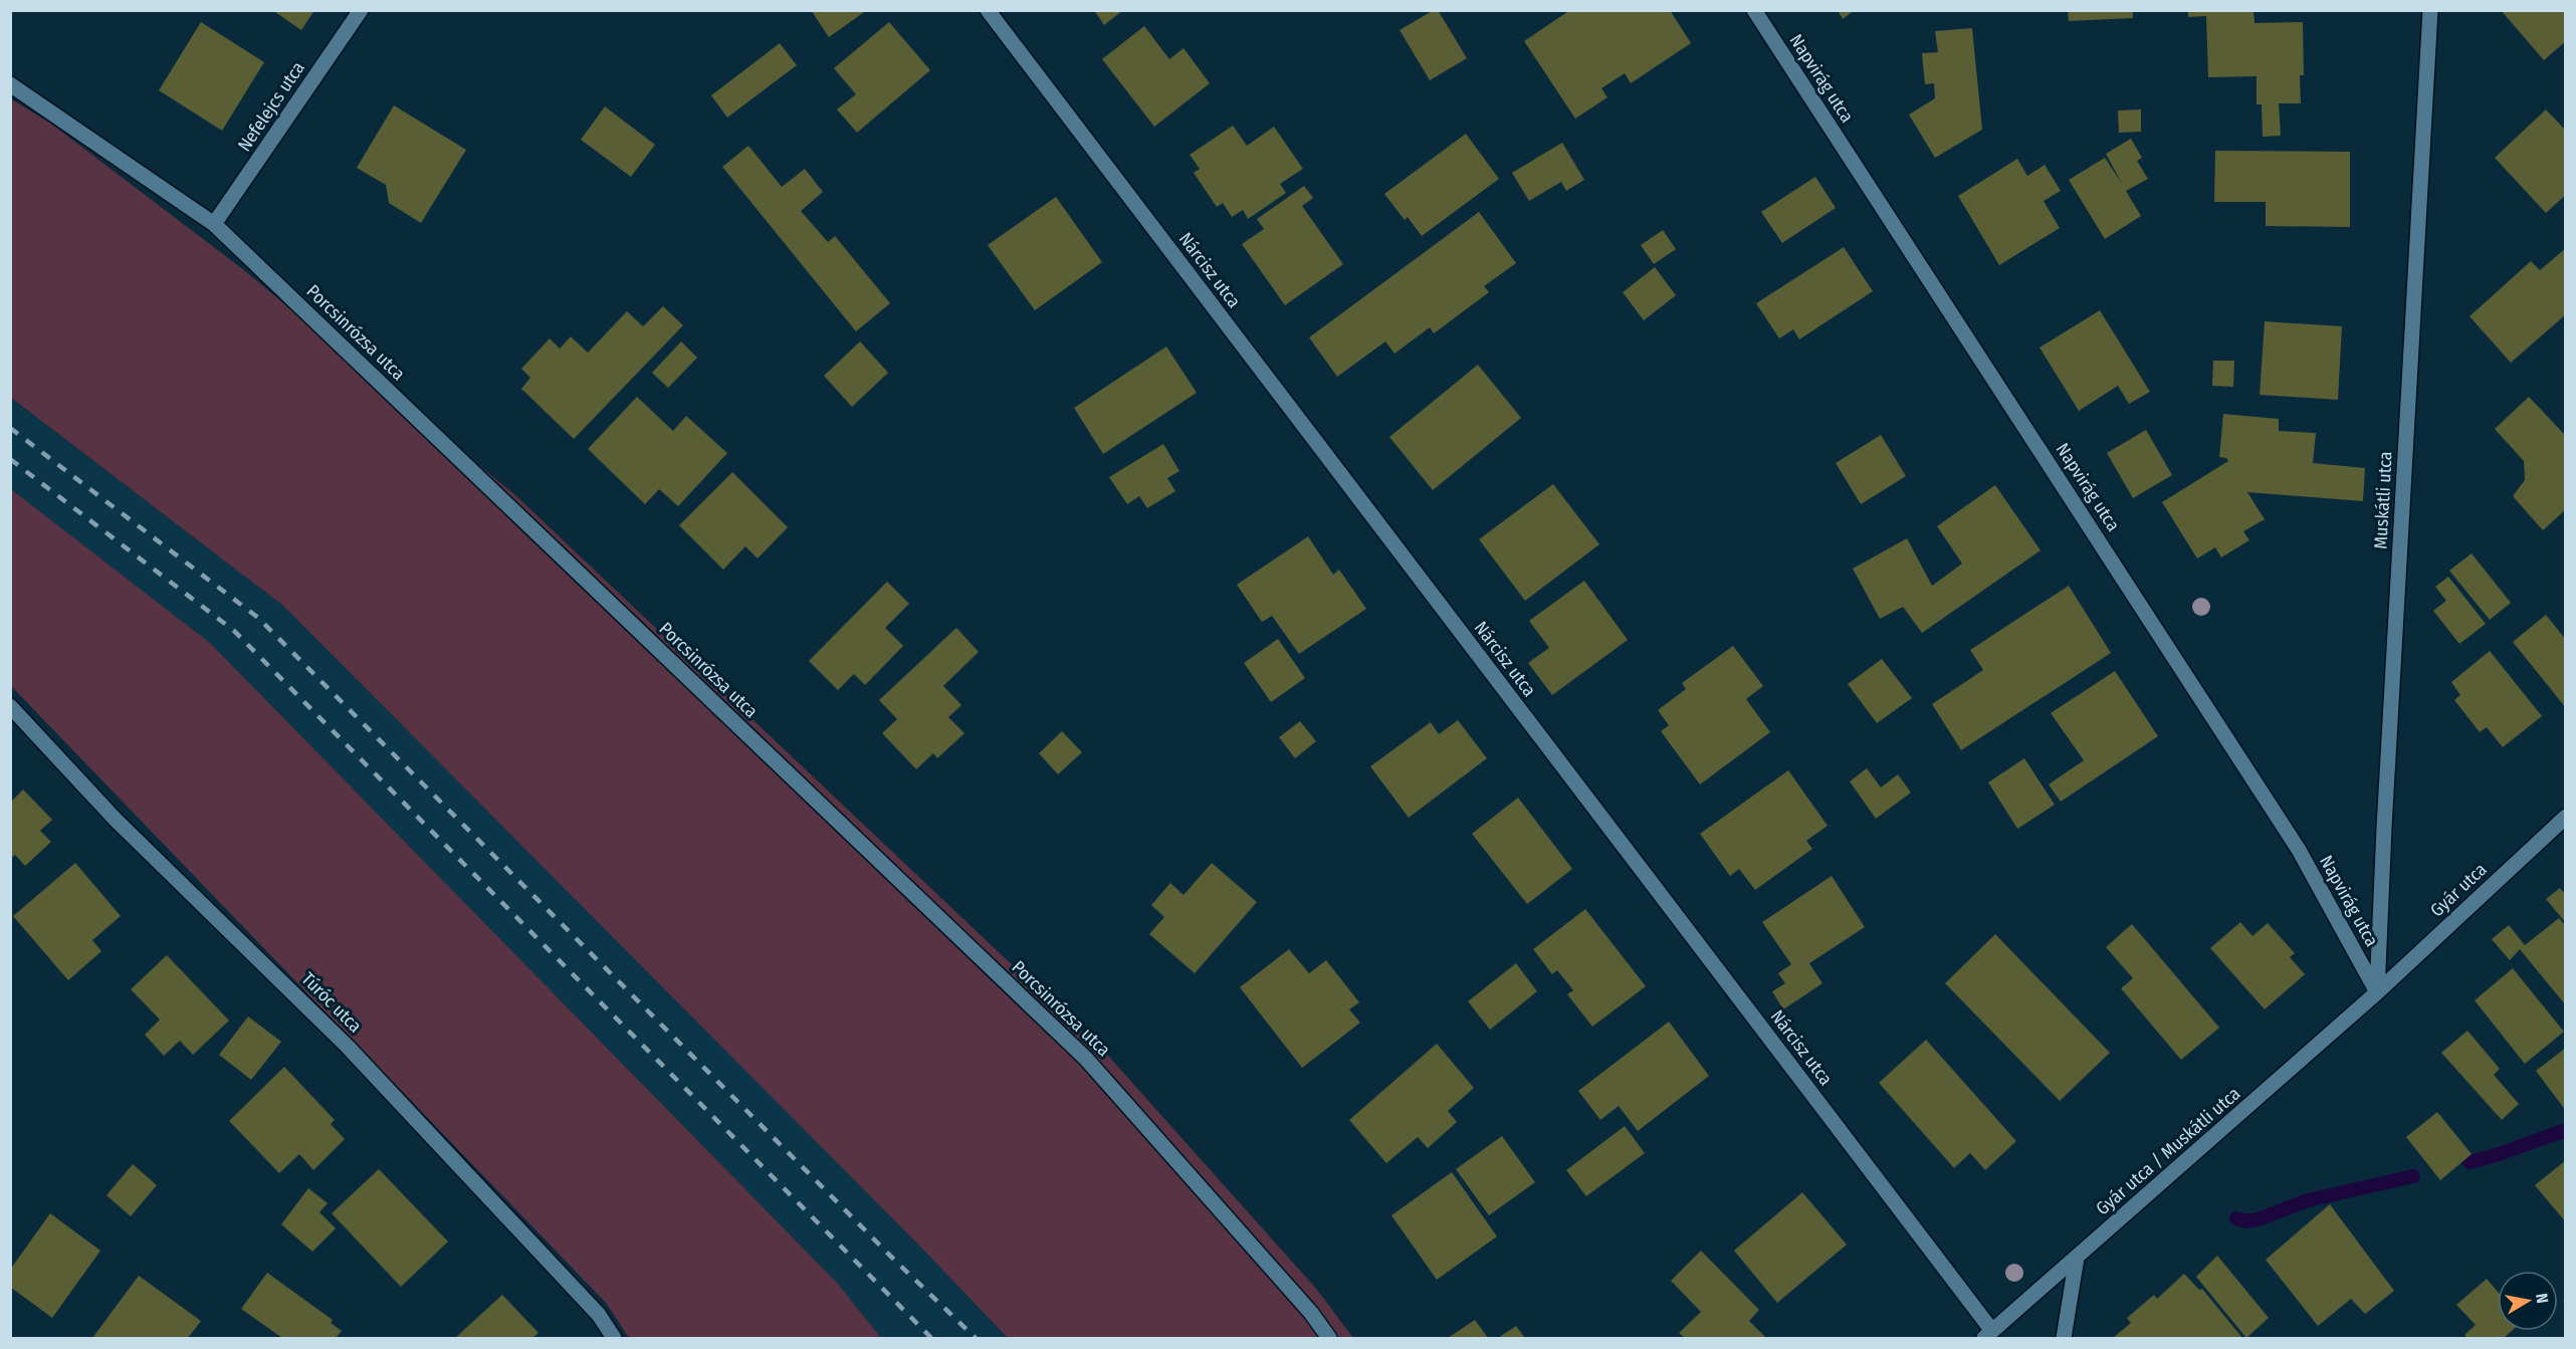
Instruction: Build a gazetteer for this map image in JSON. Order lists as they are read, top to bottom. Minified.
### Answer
{"streets":{"street":["Napvirág utca","Nefelejcs utca","Nárcisz utca","Porcsinrózsa utca","Muskátli utca","Gyár utca","Túróc utca","Gyár utca / Muskátli utca"]},"crossings":[["Napvirág utca","Muskátli utca"],["Napvirág utca","Gyár utca"],["Napvirág utca","Gyár utca / Muskátli utca"],["Nefelejcs utca","Porcsinrózsa utca"],["Nárcisz utca","Gyár utca / Muskátli utca"],["Muskátli utca","Gyár utca"],["Muskátli utca","Gyár utca / Muskátli utca"],["Gyár utca","Gyár utca / Muskátli utca"]],"north":"right"}
